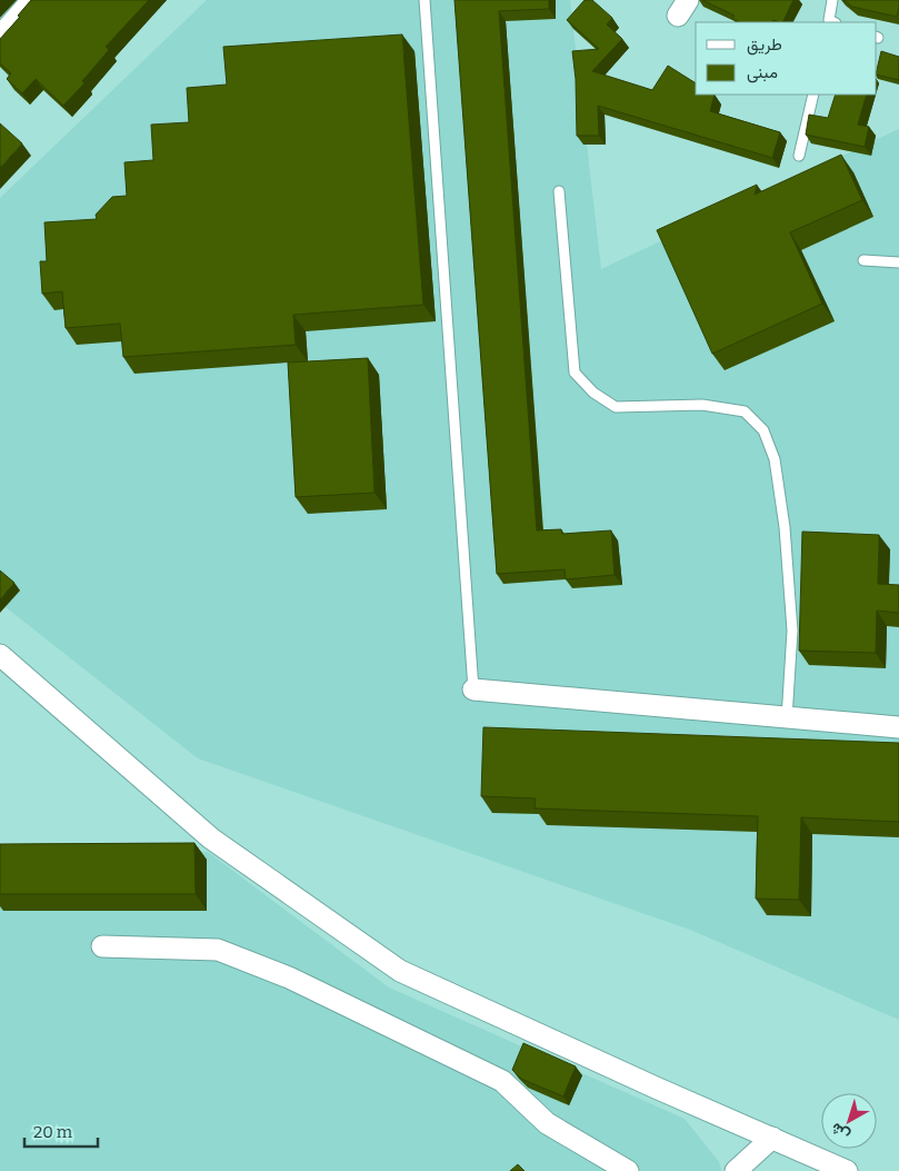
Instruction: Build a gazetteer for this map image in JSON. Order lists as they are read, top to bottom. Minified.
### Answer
{"legend":["طريق","مبنى"],"scale_bar":"20 m","north":"bottom left"}
